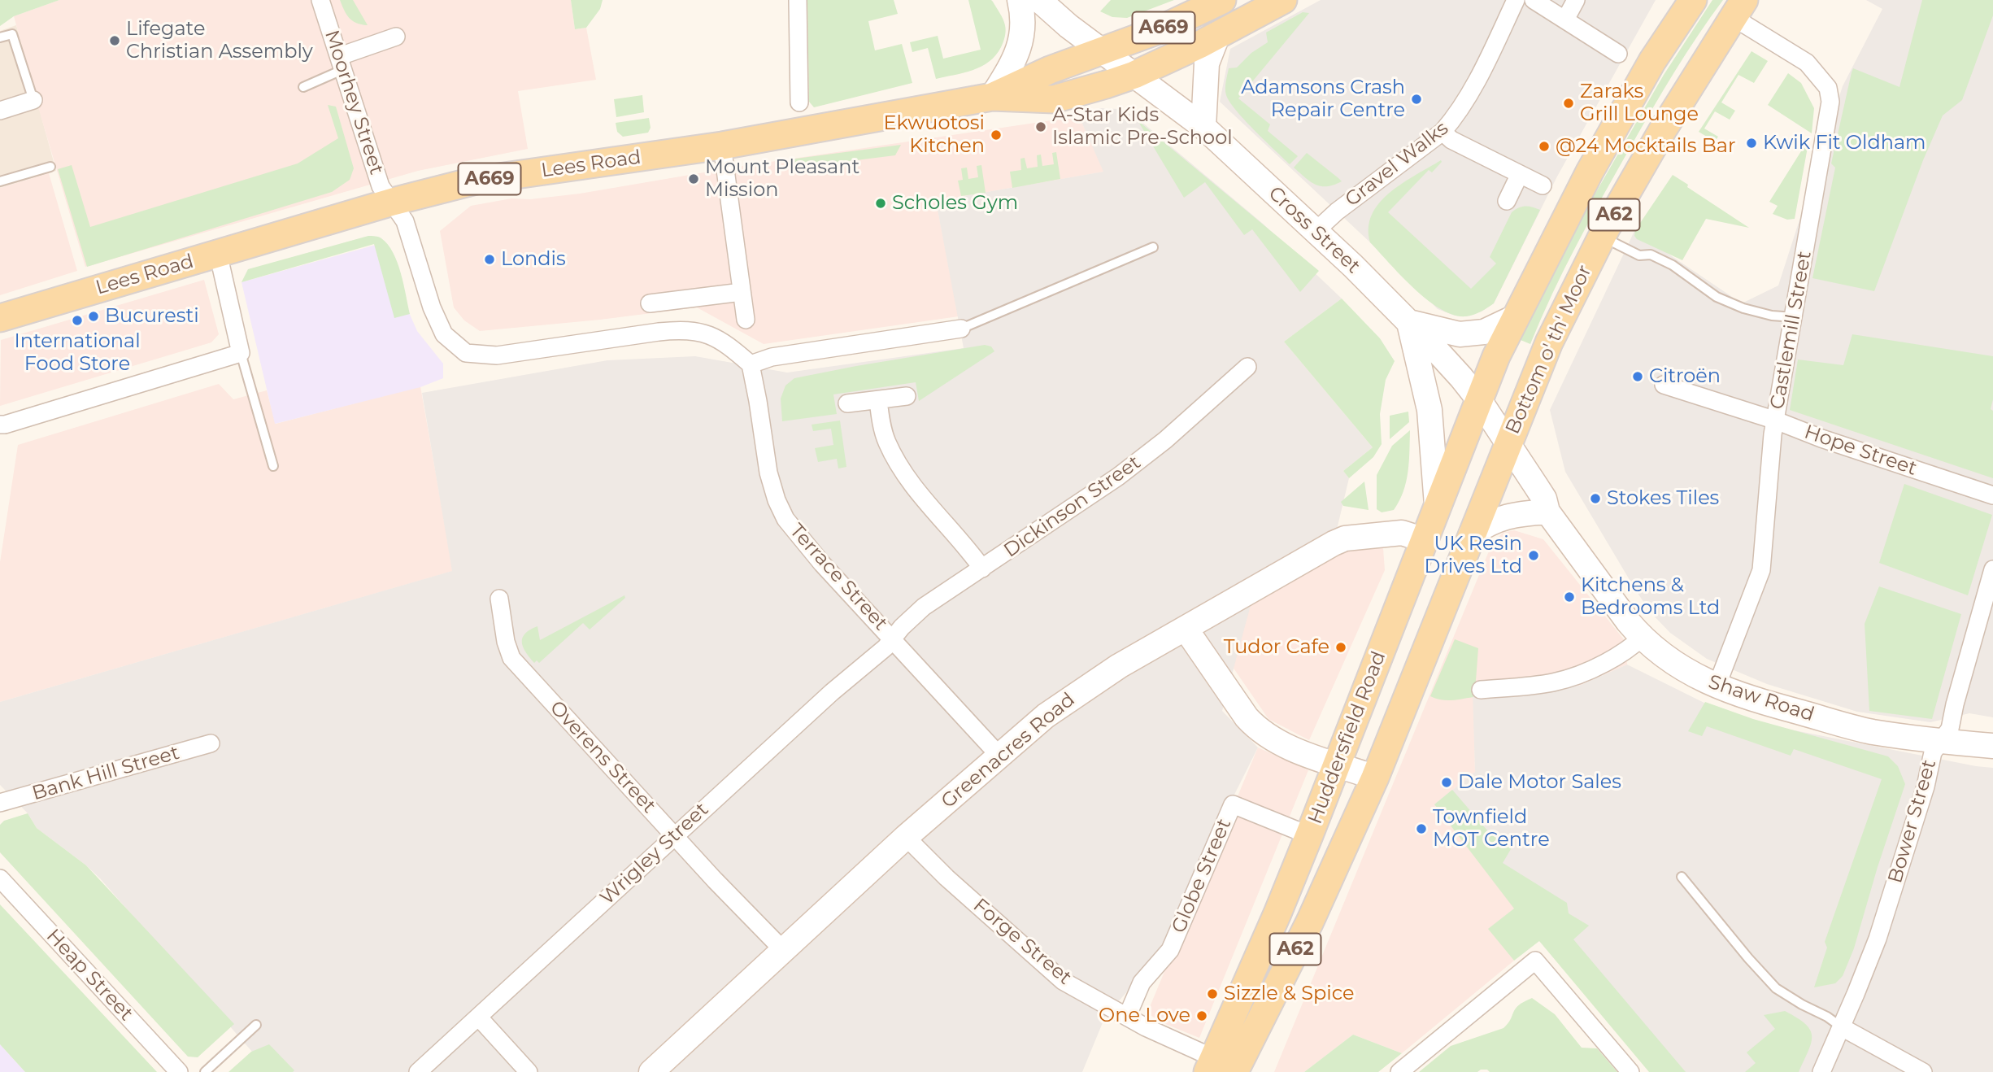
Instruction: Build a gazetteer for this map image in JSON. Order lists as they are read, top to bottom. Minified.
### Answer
{"streets":{"main road":["A669","Lees Road","A62","Cross Street","Bottom o' th' Moor","Shaw Road","Huddersfield Road","Greenacres Road"],"street":["Moorhey Street","Gravel Walks","Castlemill Street","Hope Street","Dickinson Street","Terrace Street","Overens Street","Bank Hill Street","Bower Street","Wrigley Street","Globe Street","Forge Street","Heap Street"]},"crossings":[["Moorhey Street","Lees Road"],["Moorhey Street","Terrace Street"],["Lees Road","Cross Street"],["Gravel Walks","Cross Street"],["Cross Street","Bottom o' th' Moor"],["Cross Street","Huddersfield Road"],["Castlemill Street","Bottom o' th' Moor"],["Castlemill Street","Hope Street"],["Castlemill Street","Shaw Road"],["Bottom o' th' Moor","Shaw Road"],["Bottom o' th' Moor","Huddersfield Road"],["Dickinson Street","Terrace Street"],["Dickinson Street","Wrigley Street"],["Terrace Street","Greenacres Road"],["Terrace Street","Wrigley Street"],["Shaw Road","Huddersfield Road"],["Shaw Road","Bower Street"],["Huddersfield Road","Greenacres Road"],["Huddersfield Road","Globe Street"],["Huddersfield Road","Forge Street"],["Greenacres Road","Overens Street"],["Greenacres Road","Forge Street"],["Overens Street","Wrigley Street"],["Globe Street","Forge Street"]],"places":["Lifegate Christian Assembly","Adamsons Crash Repair Centre","Zaraks Grill Lounge","A-Star Kids Islamic Pre-School","Ekwuotosi Kitchen","Kwik Fit Oldham","@24 Mocktails Bar","Mount Pleasant Mission","Scholes Gym","Londis","Bucuresti","International Food Store","Citroën","Stokes Tiles","UK Resin Drives Ltd","Kitchens & Bedrooms Ltd","Tudor Cafe","Dale Motor Sales","Townfield MOT Centre","Sizzle & Spice","One Love"]}
